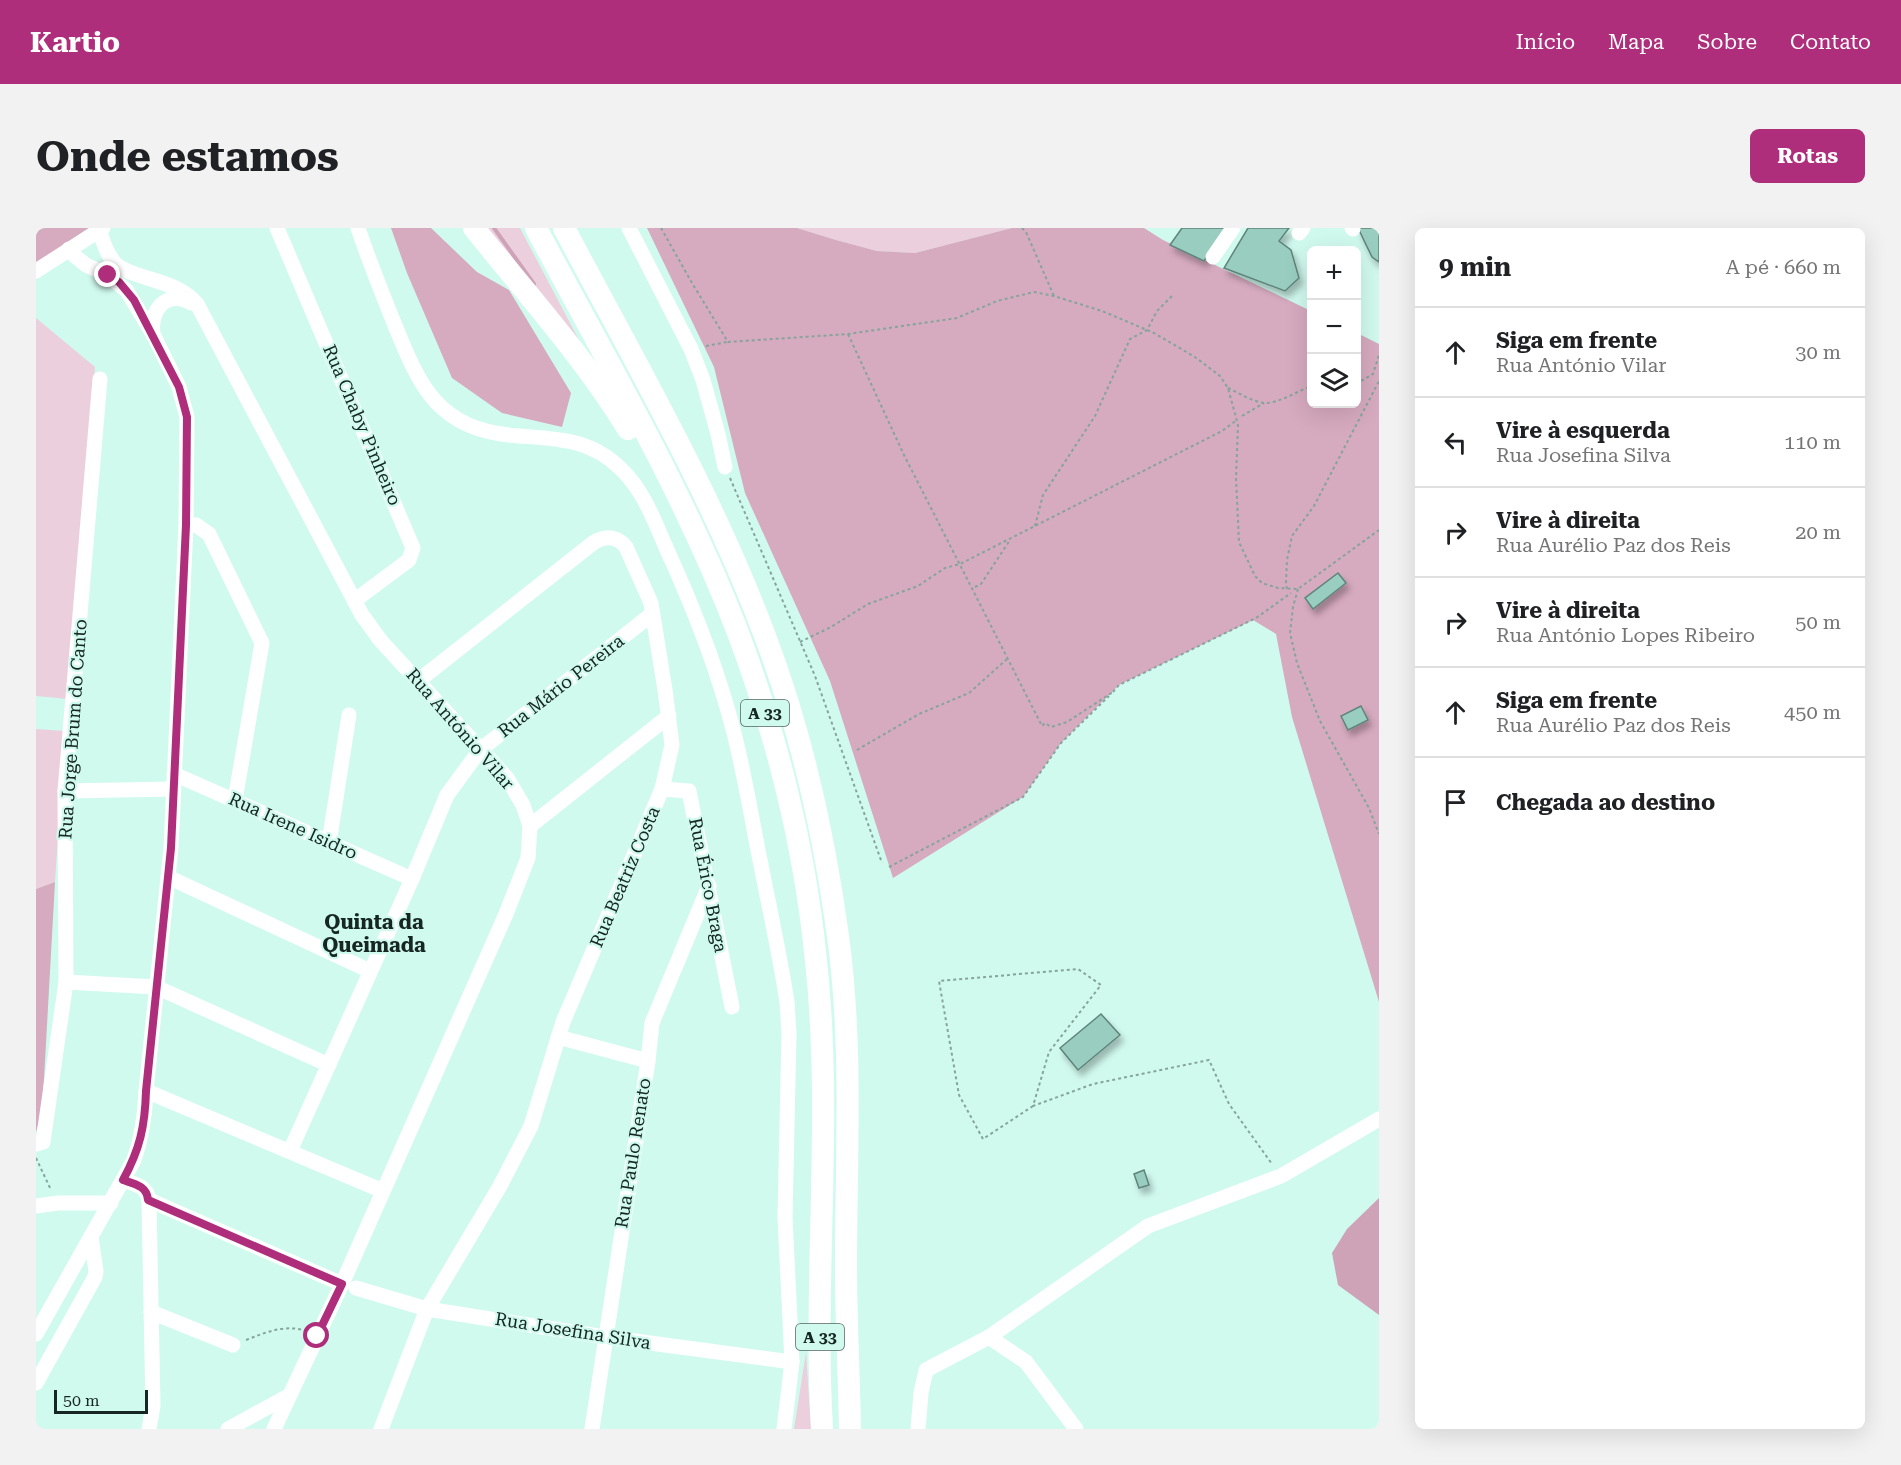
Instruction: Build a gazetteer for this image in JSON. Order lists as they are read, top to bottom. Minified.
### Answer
{"streets":{"highway":["A 33"],"street":["Rua Chaby Pinheiro","Rua Mário Pereira","Rua Jorge Brum do Canto","Rua António Vilar","Rua Irene Isidro","Rua Beatriz Costa","Rua Érico Braga","Rua Paulo Renato","Rua Josefina Silva"]},"crossings":[["Rua Chaby Pinheiro","Rua António Vilar"],["Rua Mário Pereira","Rua António Vilar"],["Rua Mário Pereira","Rua Irene Isidro"],["Rua Mário Pereira","Rua Beatriz Costa"],["Rua António Vilar","Rua Beatriz Costa"],["Rua António Vilar","Rua Josefina Silva"],["Rua Beatriz Costa","Rua Érico Braga"],["Rua Beatriz Costa","Rua Josefina Silva"],["Rua Érico Braga","Rua Paulo Renato"],["Rua Paulo Renato","Rua Josefina Silva"]],"districts":["Quinta da Queimada"],"scale_bar":"50 m","page":{"header":"Kartio","nav":["Início","Mapa","Sobre","Contato"],"buttons":"Rotas","title":"Onde estamos","heading":["9 min","A pé · 660 m"],"map_buttons":["+","−"],"list":[["Siga em frente","Rua António Vilar","30 m"],["Vire à esquerda","Rua Josefina Silva","110 m"],["Vire à direita","Rua Aurélio Paz dos Reis","20 m"],["Vire à direita","Rua António Lopes Ribeiro","50 m"],["Siga em frente","Rua Aurélio Paz dos Reis","450 m"],"Chegada ao destino"],"scale":"50 m"}}
